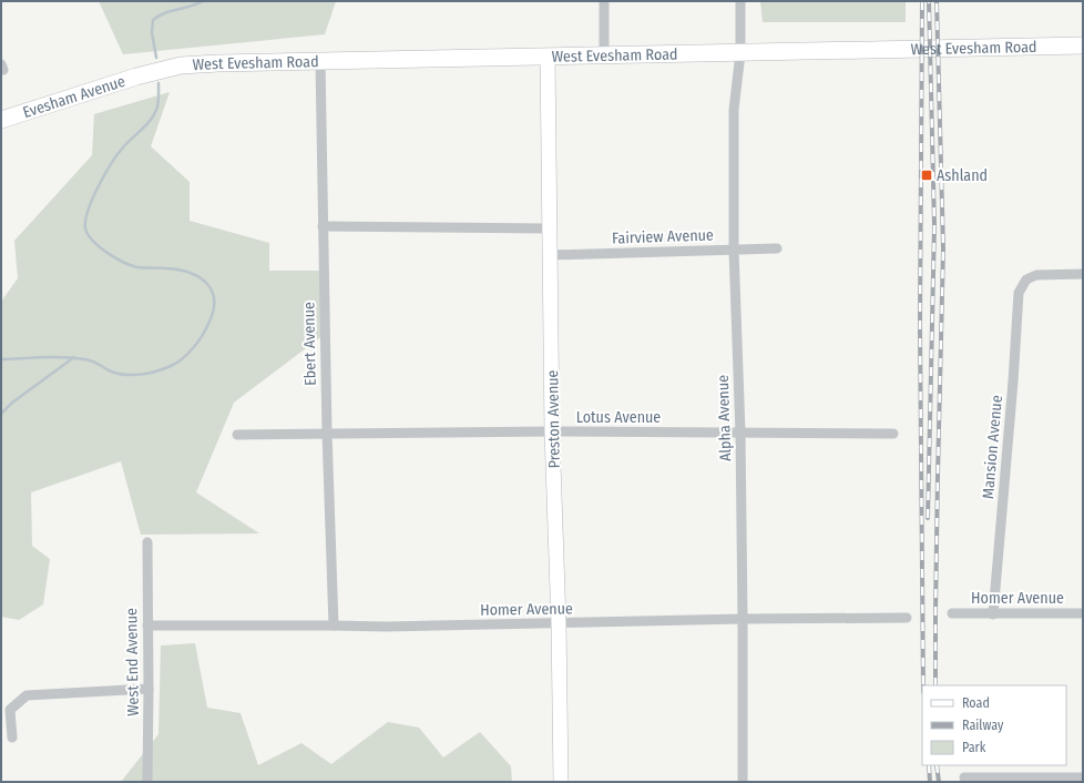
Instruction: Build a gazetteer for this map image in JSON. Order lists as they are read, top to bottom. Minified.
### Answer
{"streets":{"main road":["West Evesham Road","Evesham Avenue"],"street":["Fairview Avenue","Ebert Avenue","Lotus Avenue","Alpha Avenue","Preston Avenue","Mansion Avenue","Homer Avenue","West End Avenue"]},"crossings":[["West Evesham Road","Evesham Avenue"],["West Evesham Road","Ebert Avenue"],["West Evesham Road","Alpha Avenue"],["West Evesham Road","Preston Avenue"],["Fairview Avenue","Alpha Avenue"],["Fairview Avenue","Preston Avenue"],["Ebert Avenue","Lotus Avenue"],["Ebert Avenue","Homer Avenue"],["Lotus Avenue","Alpha Avenue"],["Lotus Avenue","Preston Avenue"],["Alpha Avenue","Homer Avenue"],["Preston Avenue","Homer Avenue"],["Mansion Avenue","Homer Avenue"],["Homer Avenue","West End Avenue"]],"places":{"transit":["Ashland"]},"legend":["Road","Railway","Park"]}
